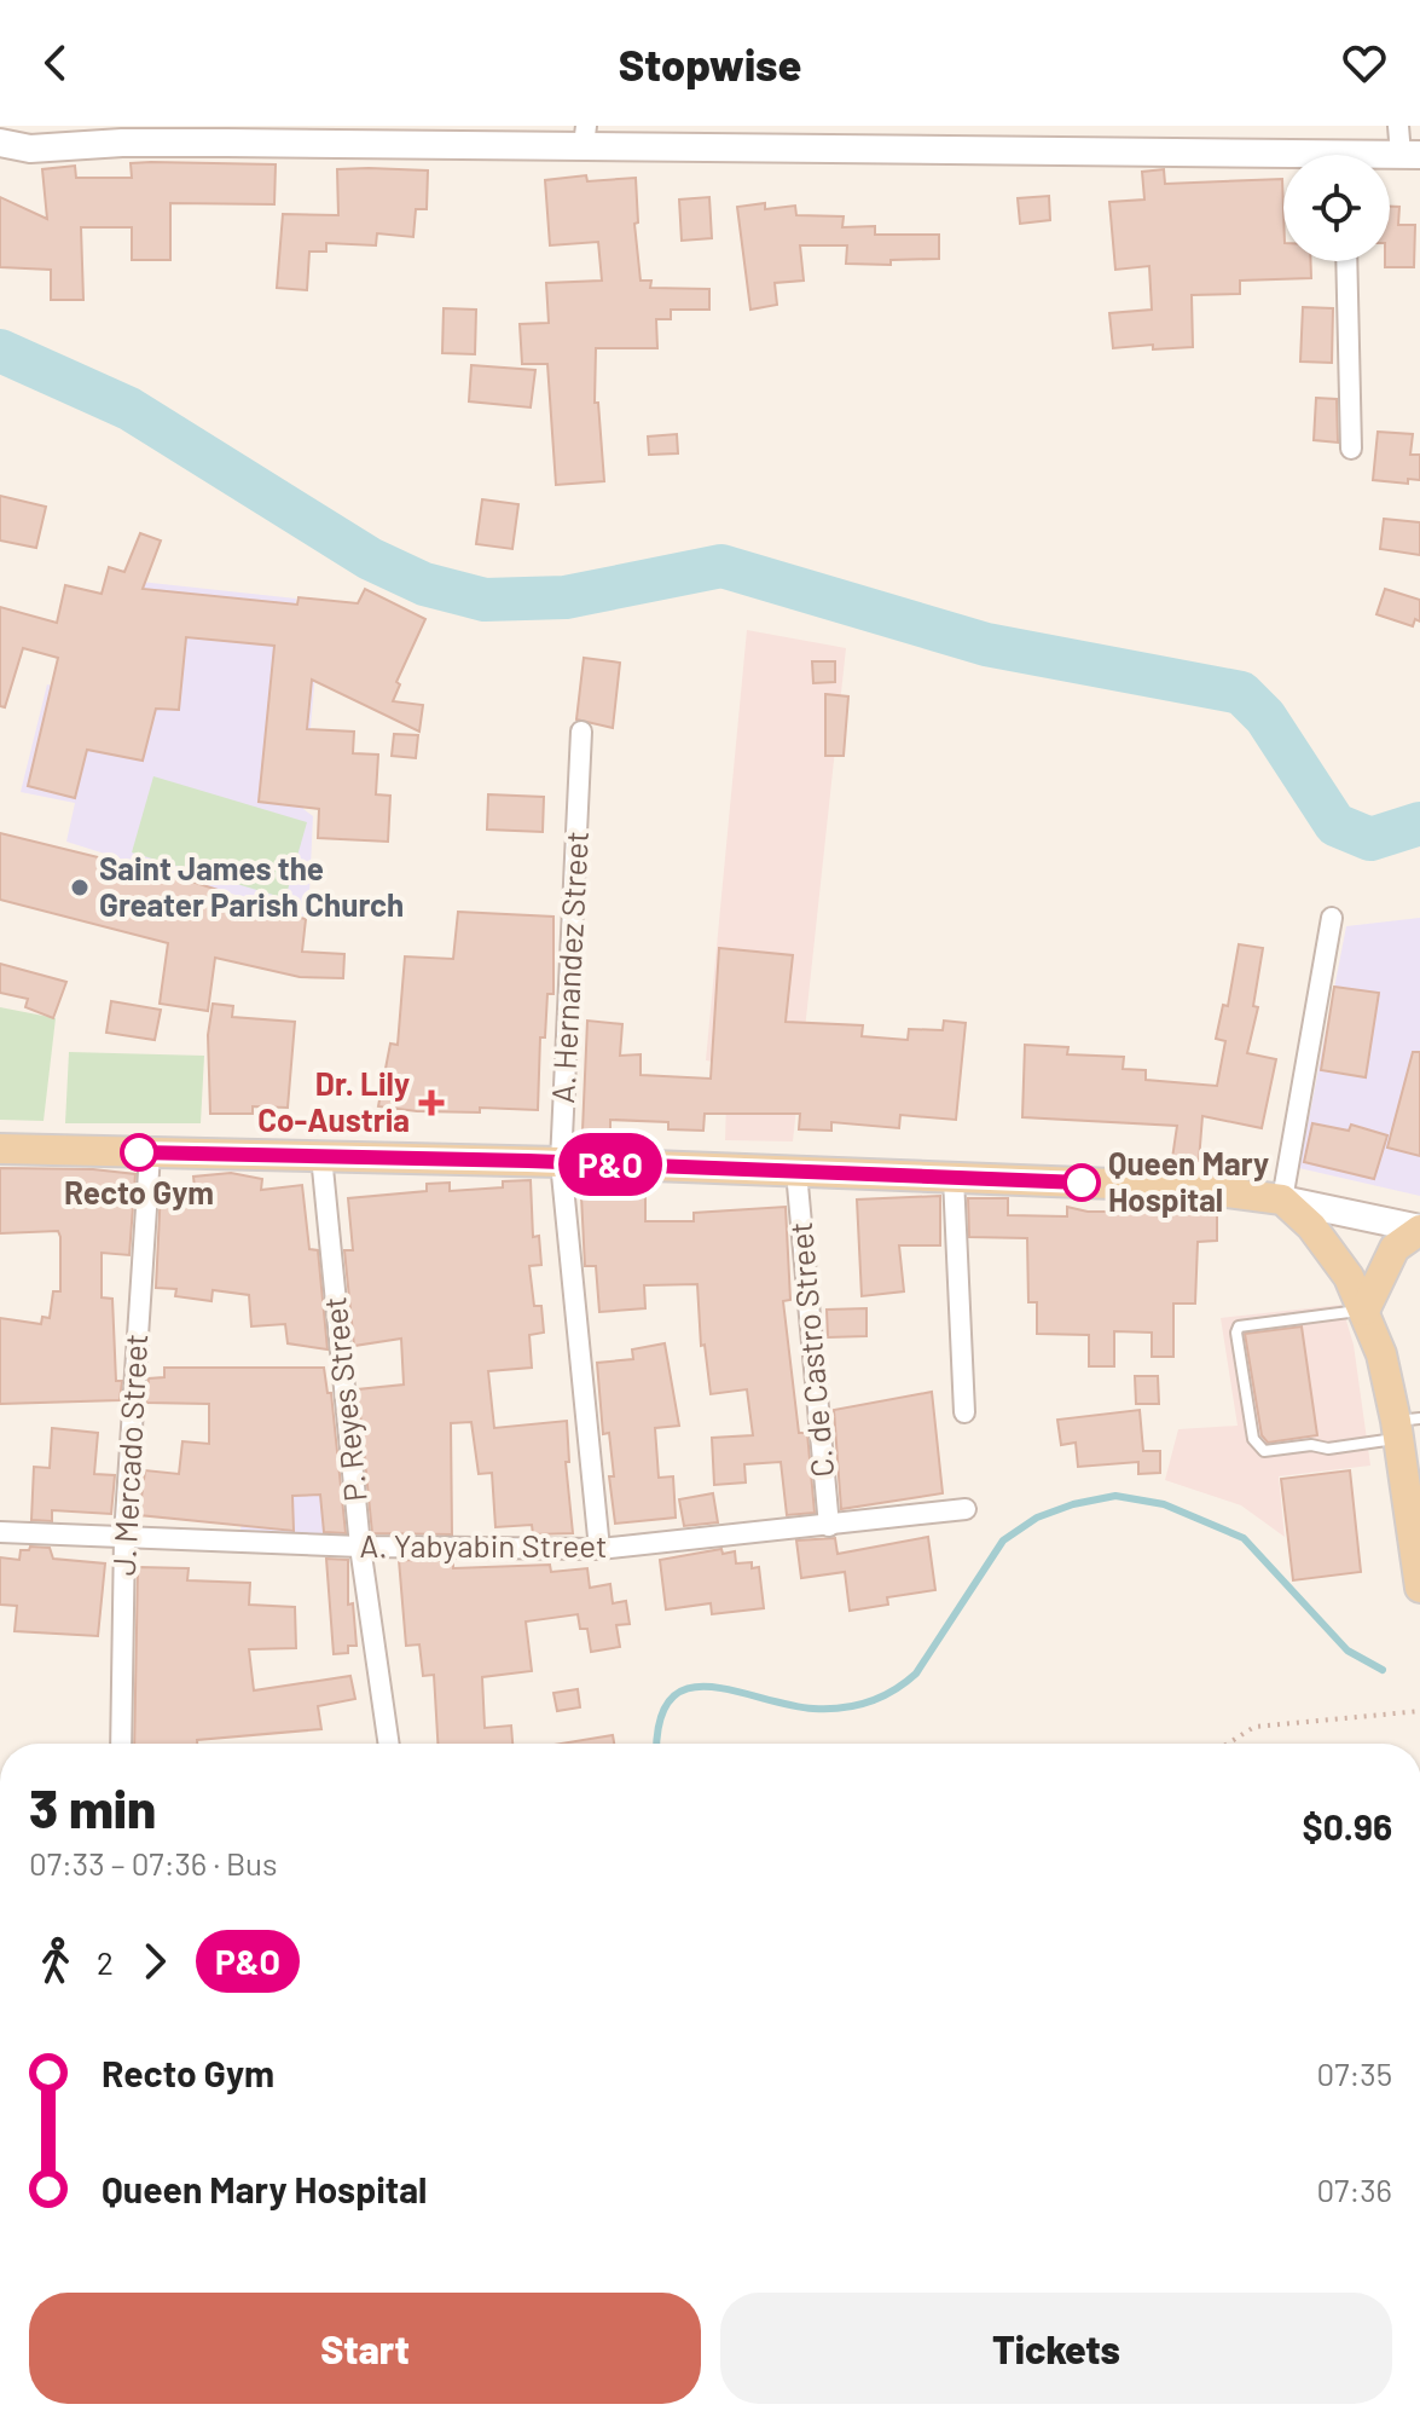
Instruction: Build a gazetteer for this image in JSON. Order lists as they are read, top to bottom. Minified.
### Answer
{"streets":{"street":["A. Hernandez Street","C. de Castro Street","P. Reyes Street","J. Mercado Street","A. Yabyabin Street"]},"crossings":[["A. Hernandez Street","A. Yabyabin Street"],["C. de Castro Street","A. Yabyabin Street"],["P. Reyes Street","A. Yabyabin Street"],["J. Mercado Street","A. Yabyabin Street"]],"places":{"other":["Saint James the Greater Parish Church","Recto Gym","Queen Mary Hospital"],"health":["Dr. Lily Co-Austria"]},"lines":["bus line P&O"],"page":{"header":"Stopwise","on_map":"P&O","heading":["3 min","07:33 – 07:36 · Bus","$0.96"],"legs":["2","P&O"],"list":[{"name":"Recto Gym","value":"07:35"},{"name":"Queen Mary Hospital","value":"07:36"}],"buttons":["Start","Tickets"]}}
